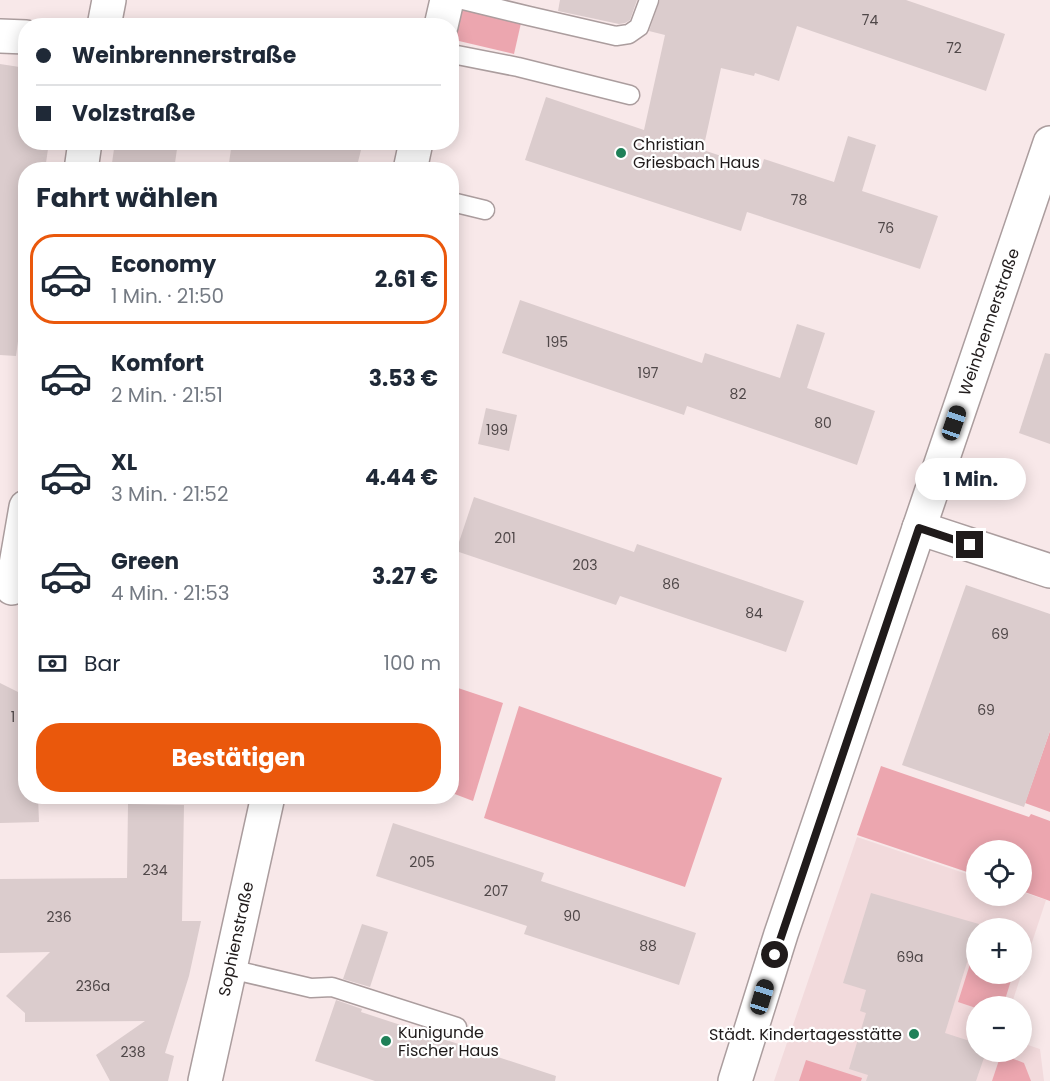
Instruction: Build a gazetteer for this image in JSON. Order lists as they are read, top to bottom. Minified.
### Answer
{"streets":{"street":["Weinbrennerstraße","Sophienstraße"]},"places":["Christian Griesbach Haus","Städt. Kindertagesstätte","Kunigunde Fischer Haus"],"house_numbers":["74","72","78","76","195","197","82","80","199","201","203","86","84","69","69","1","205","234","207","90","236","88","69a","236a","238"],"page":{"banner":["Weinbrennerstraße","Volzstraße"],"heading":"Fahrt wählen","list":[{"name":"Economy","note":"1 Min. · 21:50","value":"2.61 €"},{"name":"Komfort","note":"2 Min. · 21:51","value":"3.53 €"},{"name":"XL","note":"3 Min. · 21:52","value":"4.44 €"},{"name":"Green","note":"4 Min. · 21:53","value":"3.27 €"}],"bubble":"1 Min.","pay":["Bar","100 m"],"buttons":"Bestätigen","map_buttons":["+","−"]}}
